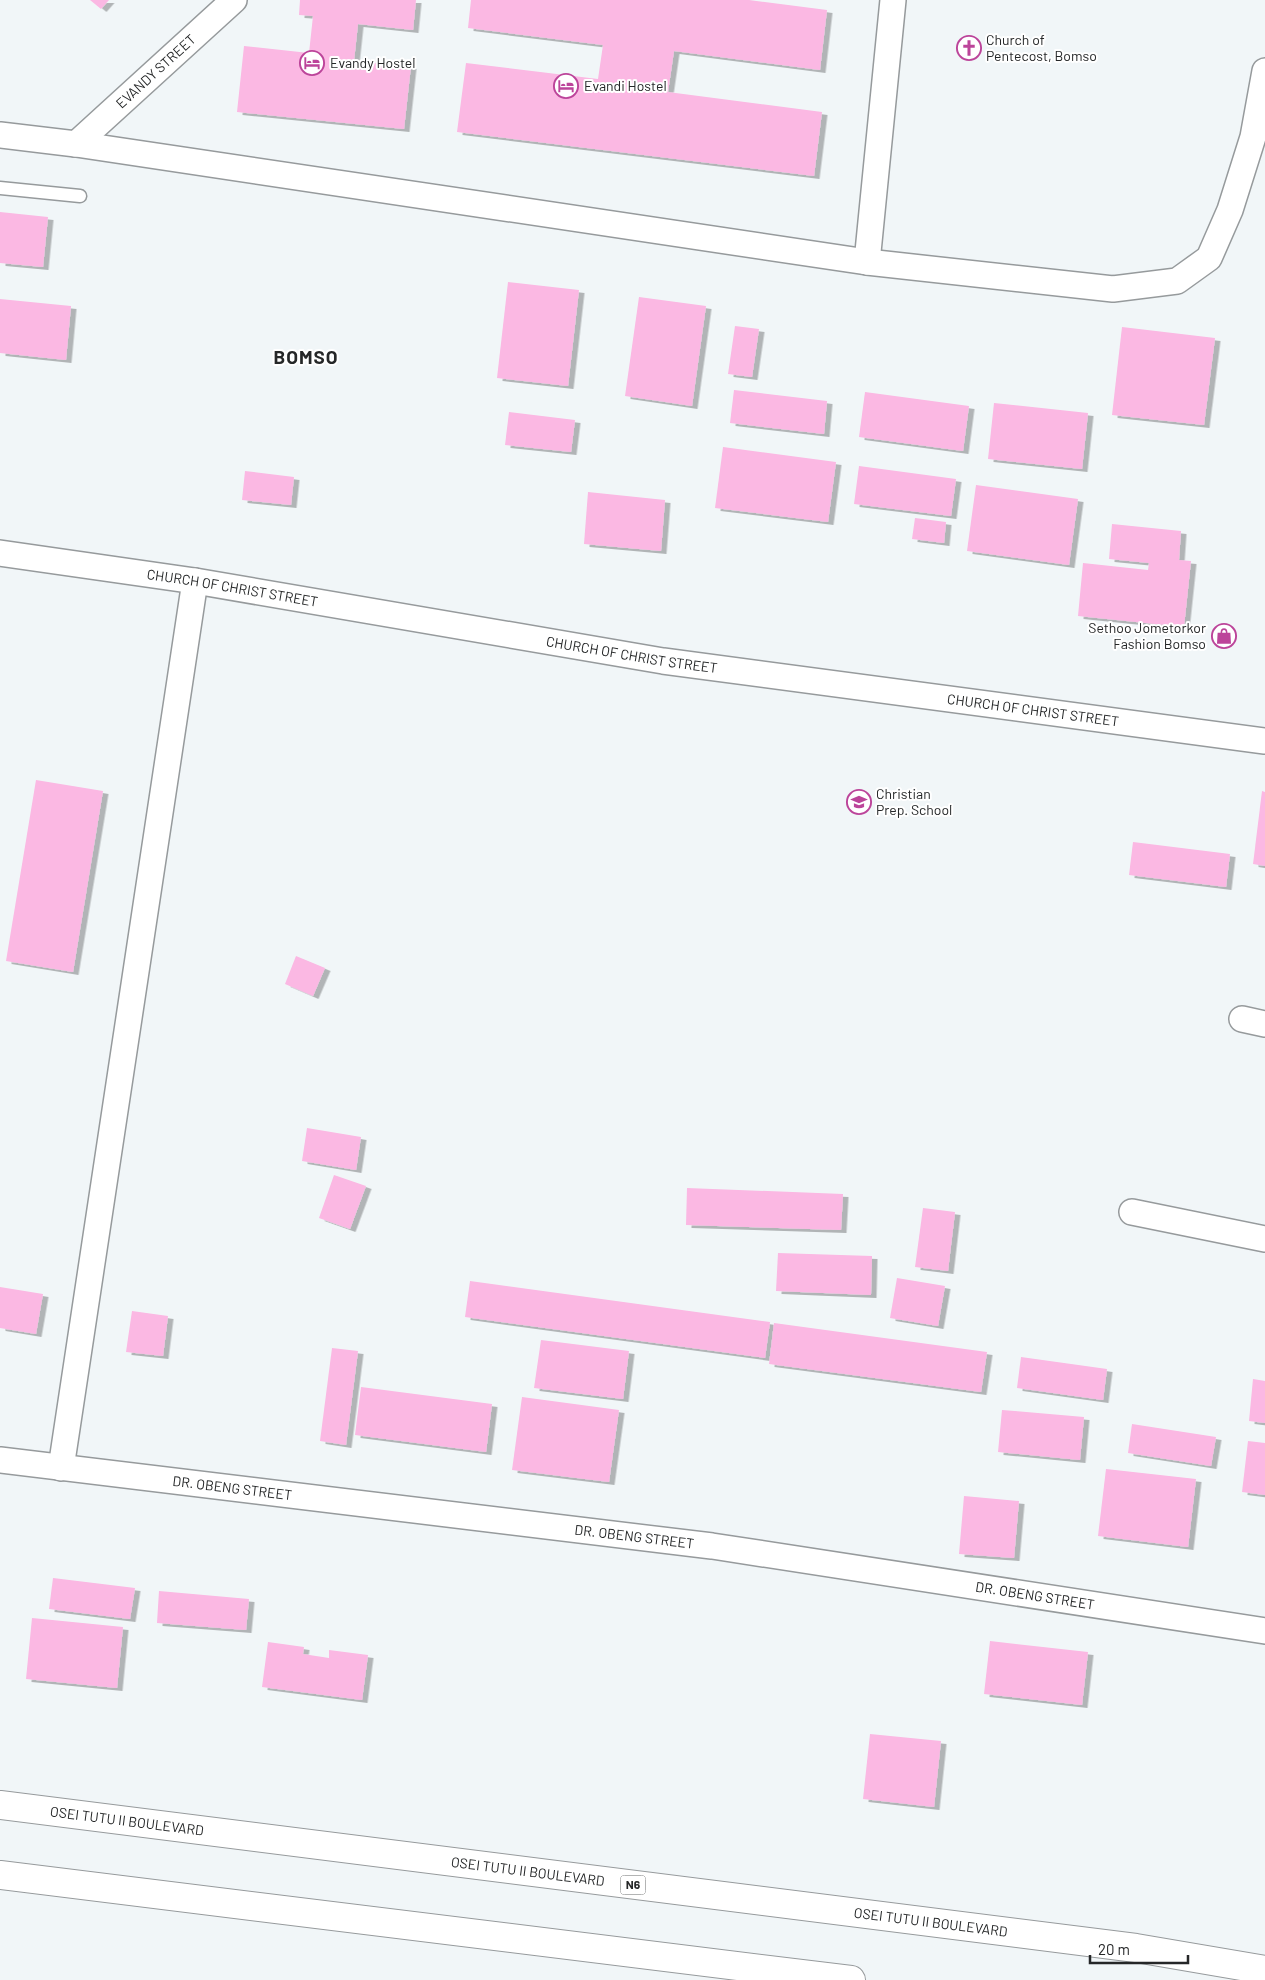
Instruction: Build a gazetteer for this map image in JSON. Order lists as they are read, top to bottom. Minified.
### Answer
{"streets":{"highway":["OSEI TUTU II BOULEVARD","N6"],"street":["EVANDY STREET","CHURCH OF CHRIST STREET","DR. OBENG STREET"]},"districts":["BOMSO"],"places":{"church":["Church of Pentecost, Bomso"],"hotel":["Evandy Hostel","Evandi Hostel"],"shop":["Sethoo Jometorkor Fashion Bomso"],"school or university":["Christian Prep. School"]},"scale_bar":"20 m"}
